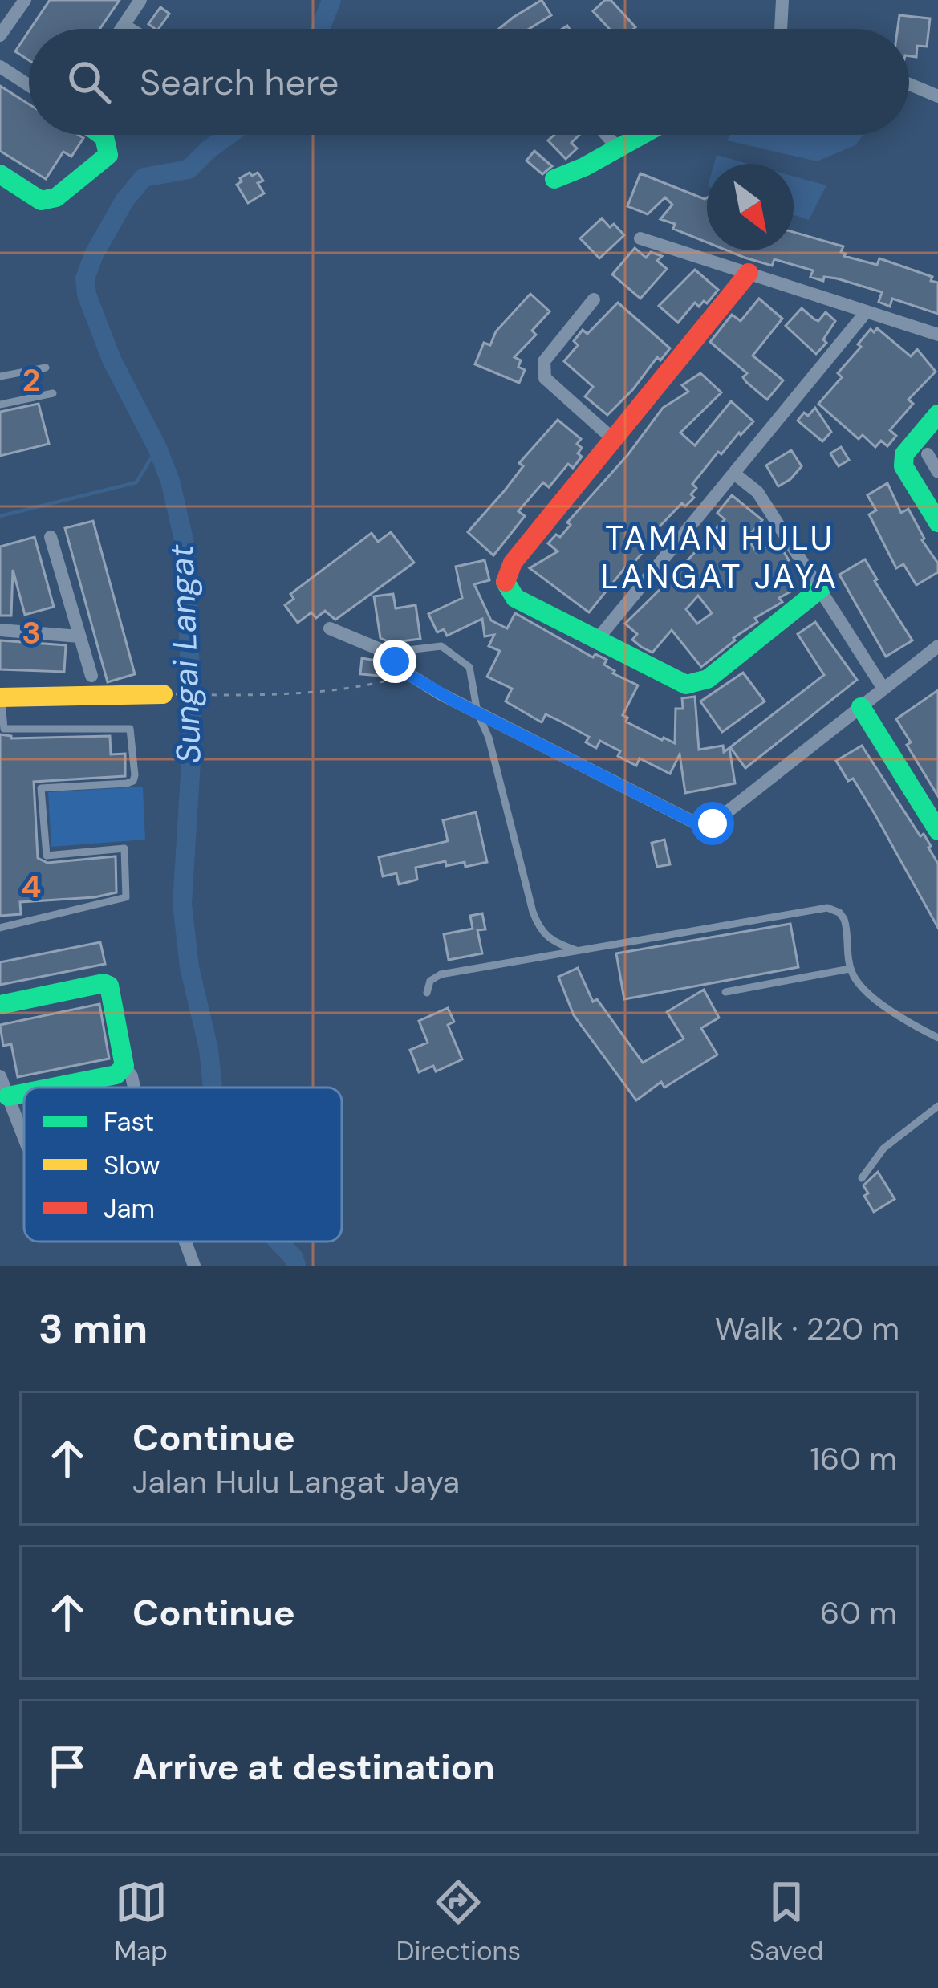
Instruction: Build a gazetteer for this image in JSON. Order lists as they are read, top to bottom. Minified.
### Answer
{"districts":["TAMAN HULU LANGAT JAYA"],"water":["Sungai Langat"],"legend":["Fast","Slow","Jam"],"north":"bottom right","page":{"search":"Search here","heading":["3 min","Walk · 220 m"],"list":[["Continue","Jalan Hulu Langat Jaya","160 m"],["Continue","60 m"],"Arrive at destination"],"nav":["Map","Directions","Saved"]},"grid":{"rows":["2","3","4"]}}
